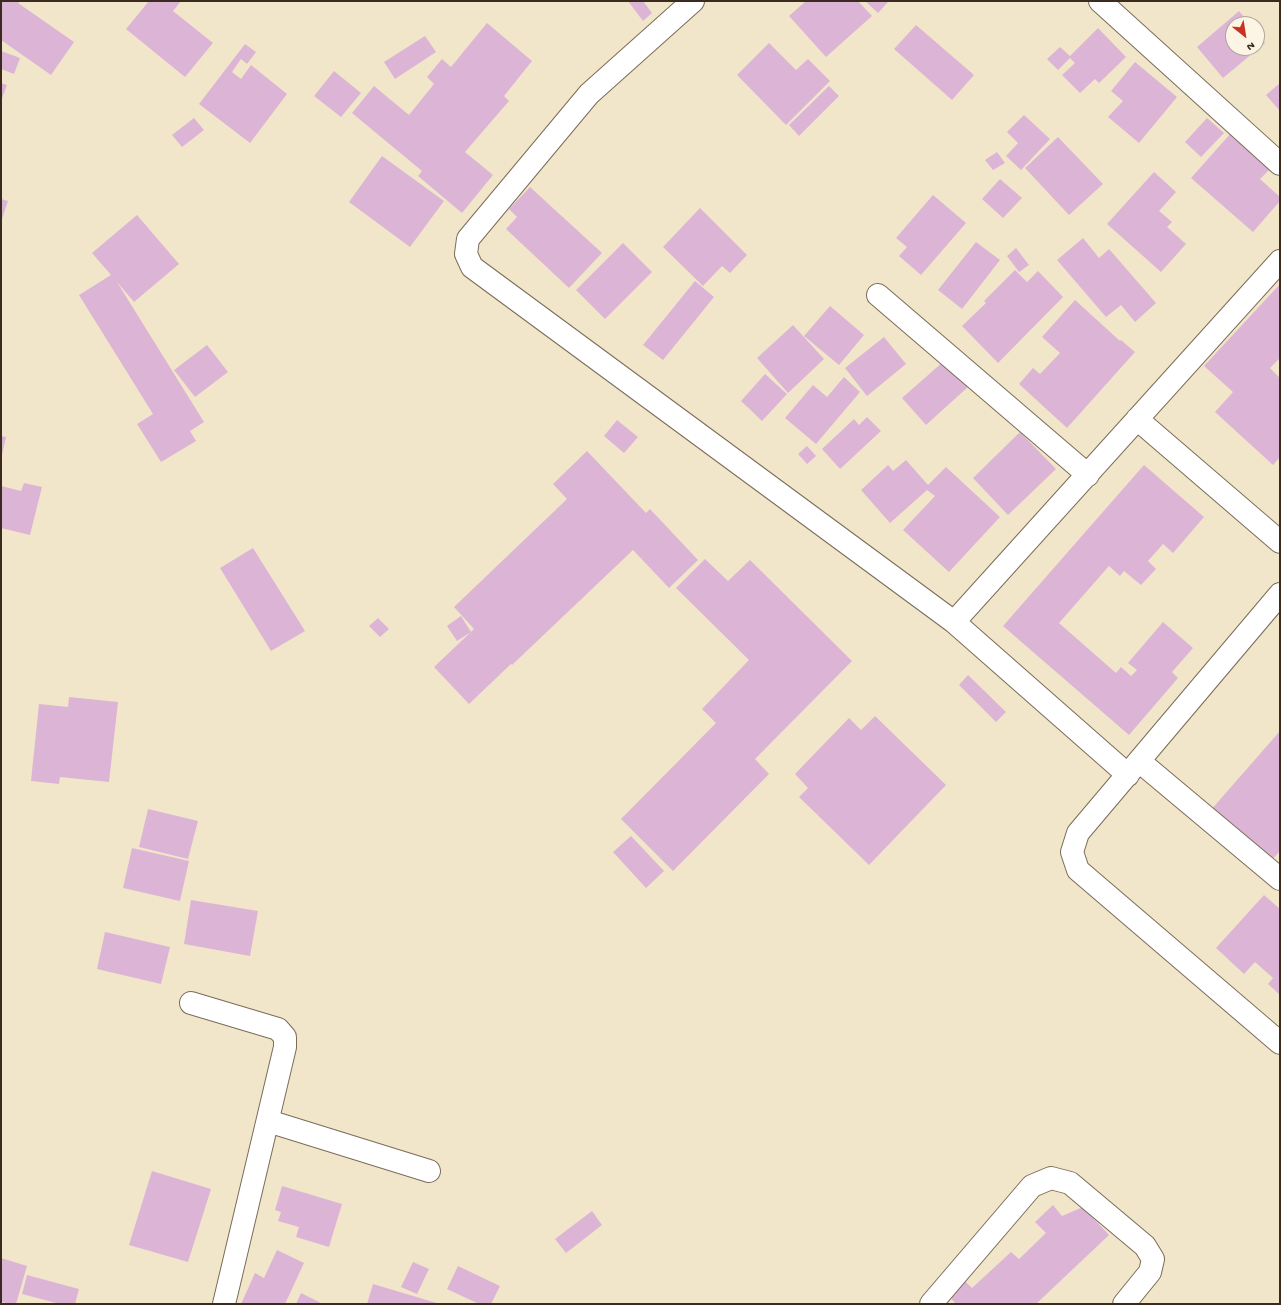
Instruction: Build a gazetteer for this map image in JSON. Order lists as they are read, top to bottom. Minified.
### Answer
{"north":"bottom right"}
